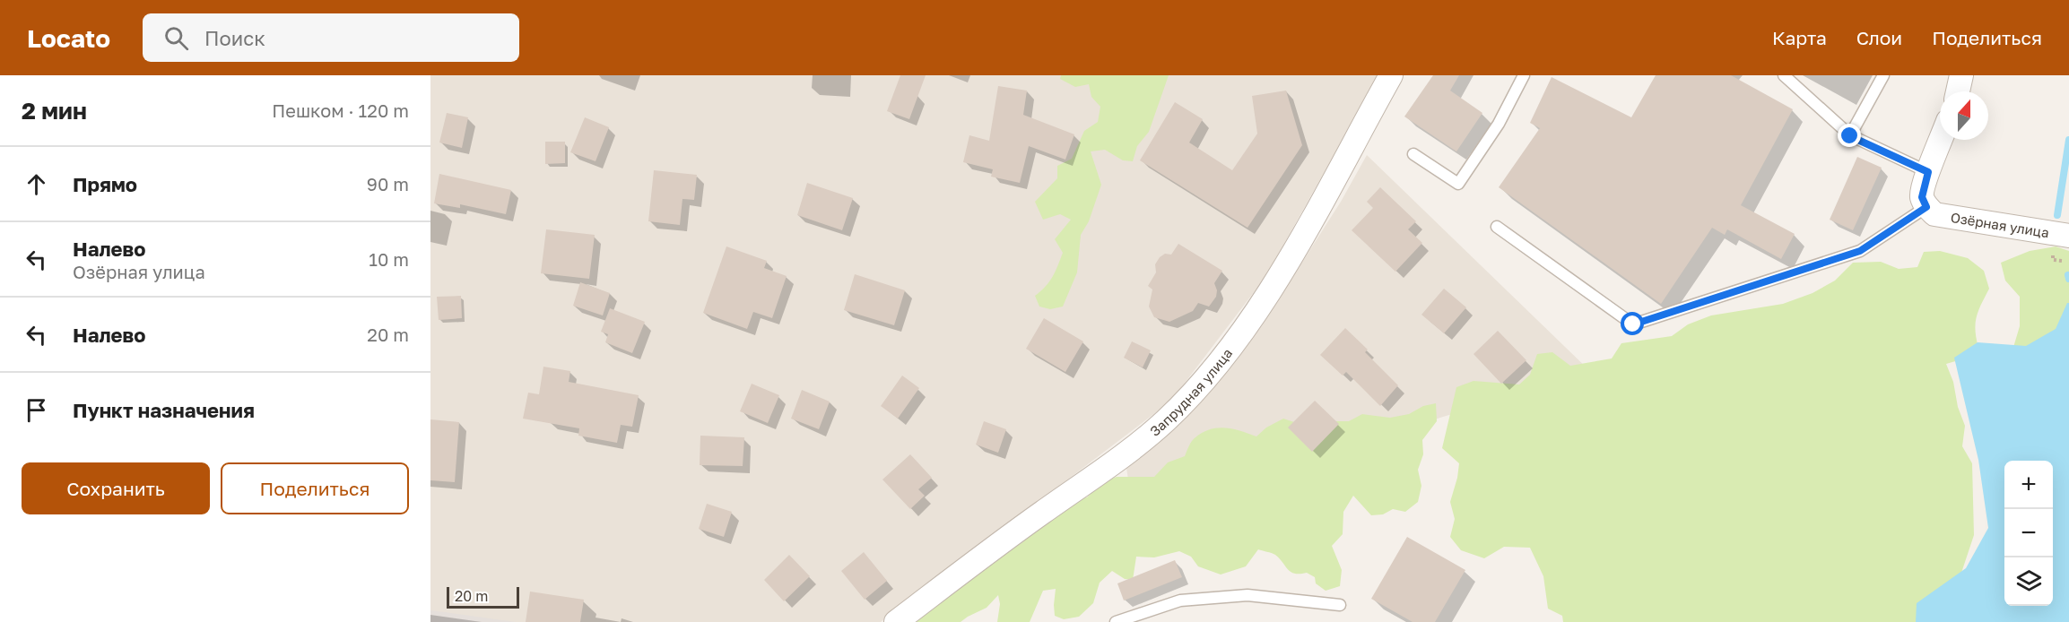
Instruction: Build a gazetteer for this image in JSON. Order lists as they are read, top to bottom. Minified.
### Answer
{"streets":{"street":["Озёрная улица","Запрудная улица"]},"scale_bar":"20 m","north":"top","page":{"header":"Locato","search":"Поиск","nav":["Карта","Слои","Поделиться"],"heading":["2 мин","Пешком · 120 m"],"list":[["Прямо","90 m"],["Налево","Озёрная улица","10 m"],["Налево","20 m"],"Пункт назначения"],"buttons":["Сохранить","Поделиться"],"map_buttons":["+","−"],"scale":"20 m"}}
